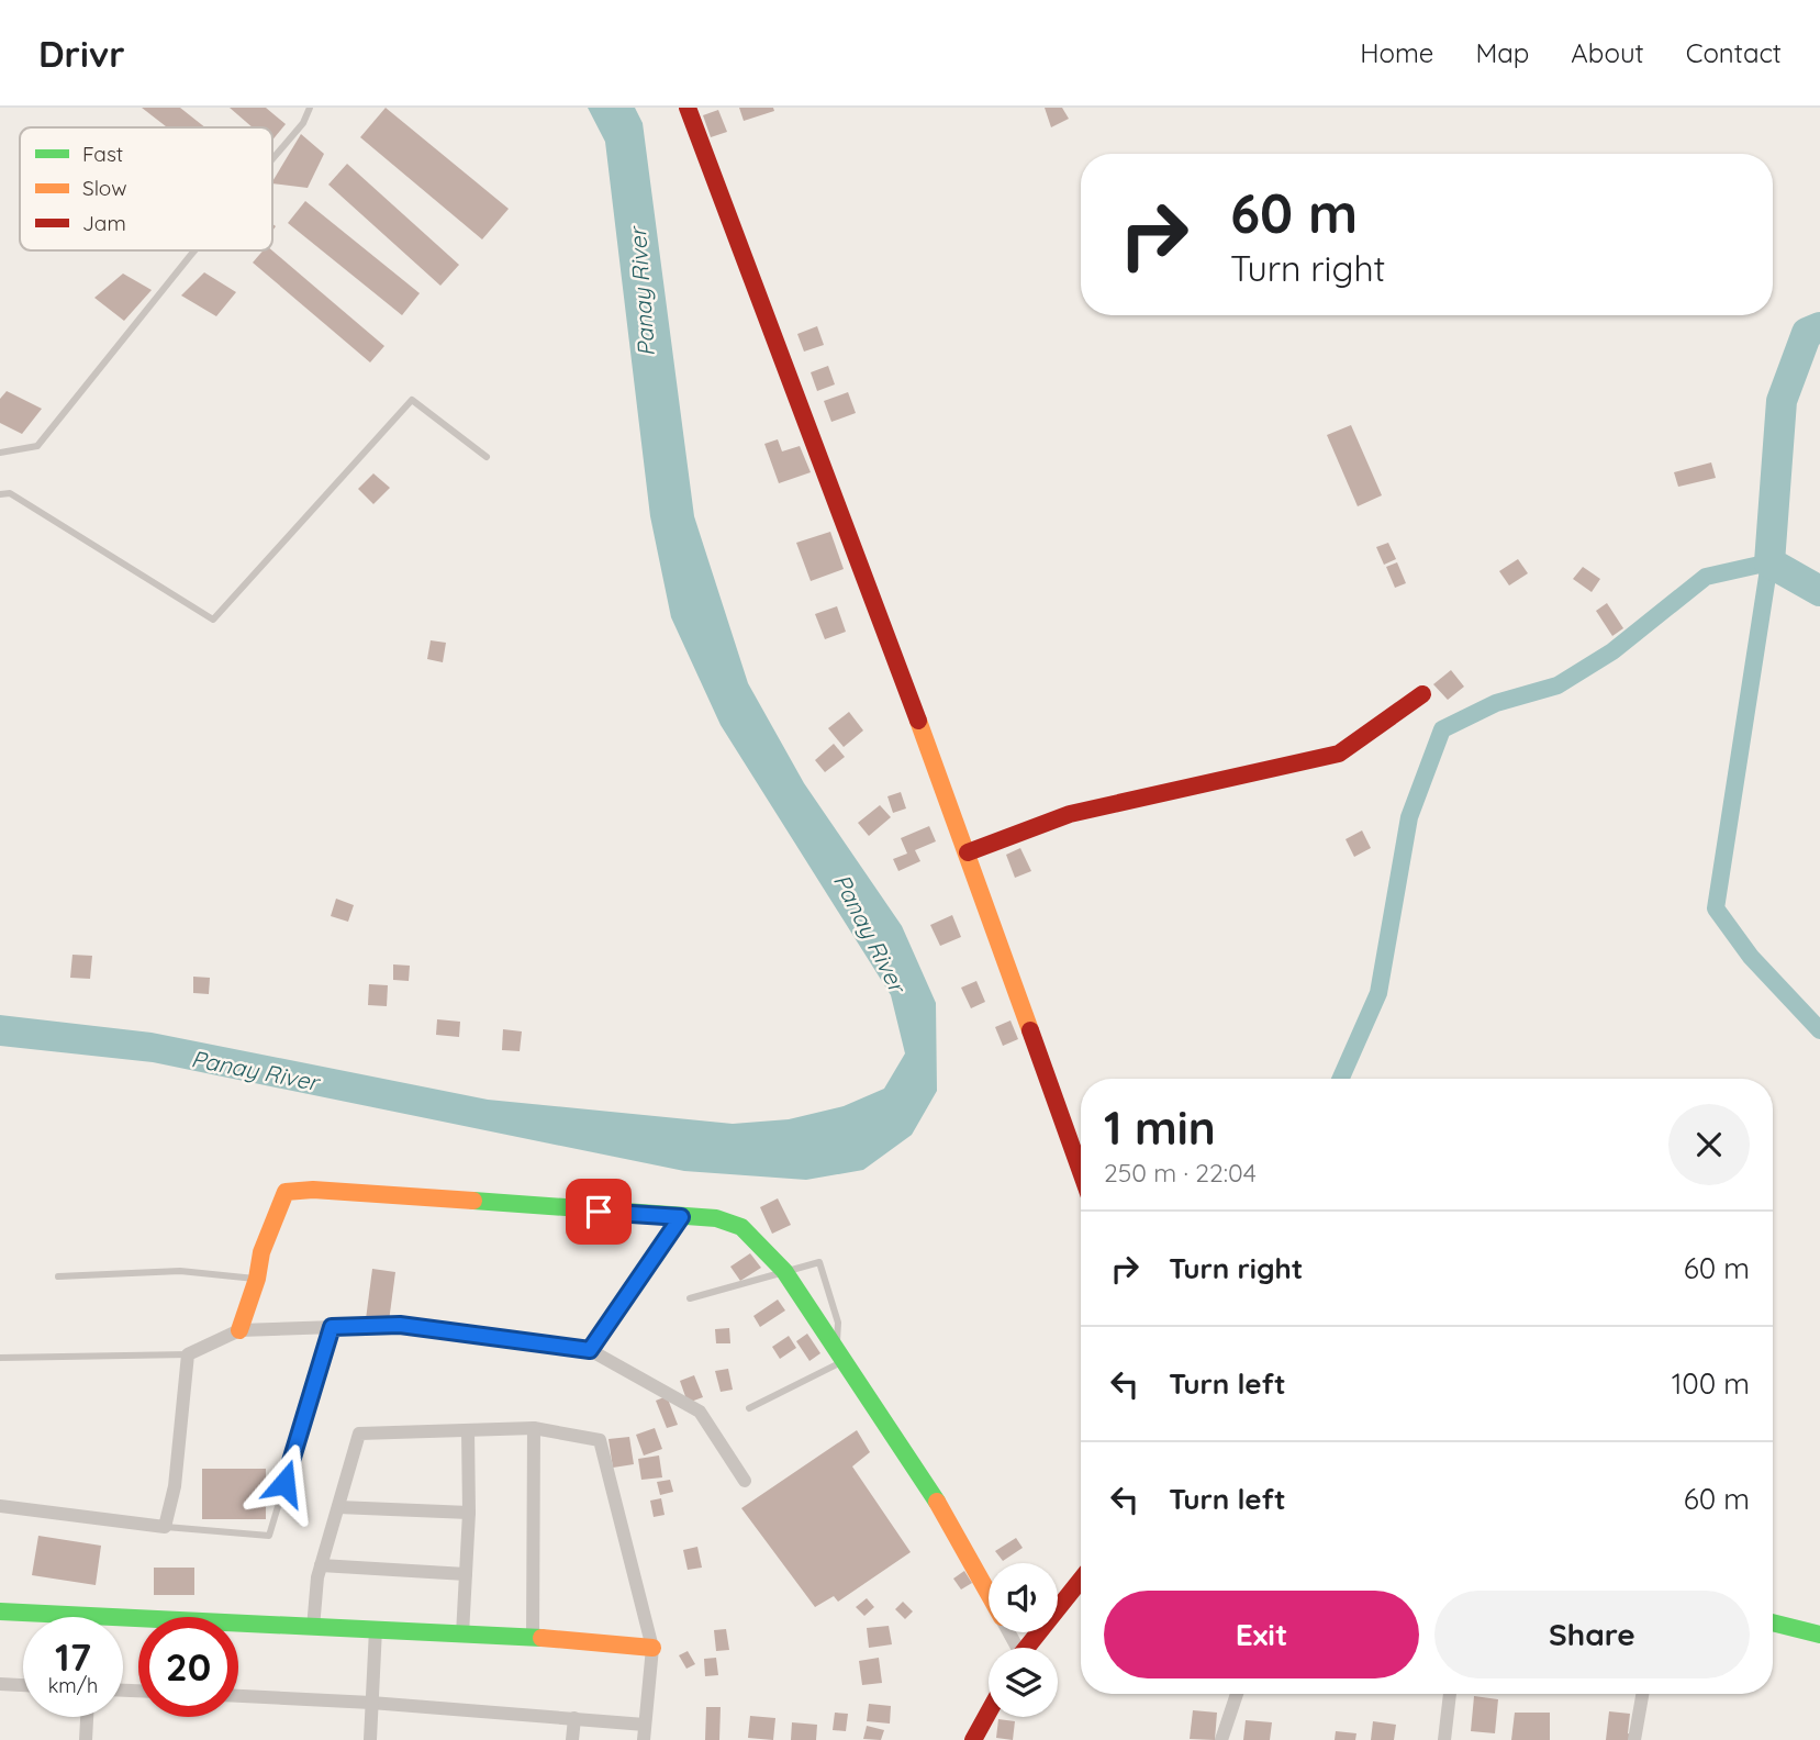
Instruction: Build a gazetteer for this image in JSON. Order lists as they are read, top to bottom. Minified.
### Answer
{"water":["Panay River"],"legend":["Fast","Slow","Jam"],"page":{"header":"Drivr","nav":["Home","Map","About","Contact"],"turn":["60 m","Turn right"],"heading":["1 min","250 m · 22:04"],"list":[{"name":"Turn right","value":"60 m"},{"name":"Turn left","value":"100 m"},{"name":"Turn left","value":"60 m"}],"buttons":["Exit","Share"],"speed":"17 km/h","limit":"20"}}
